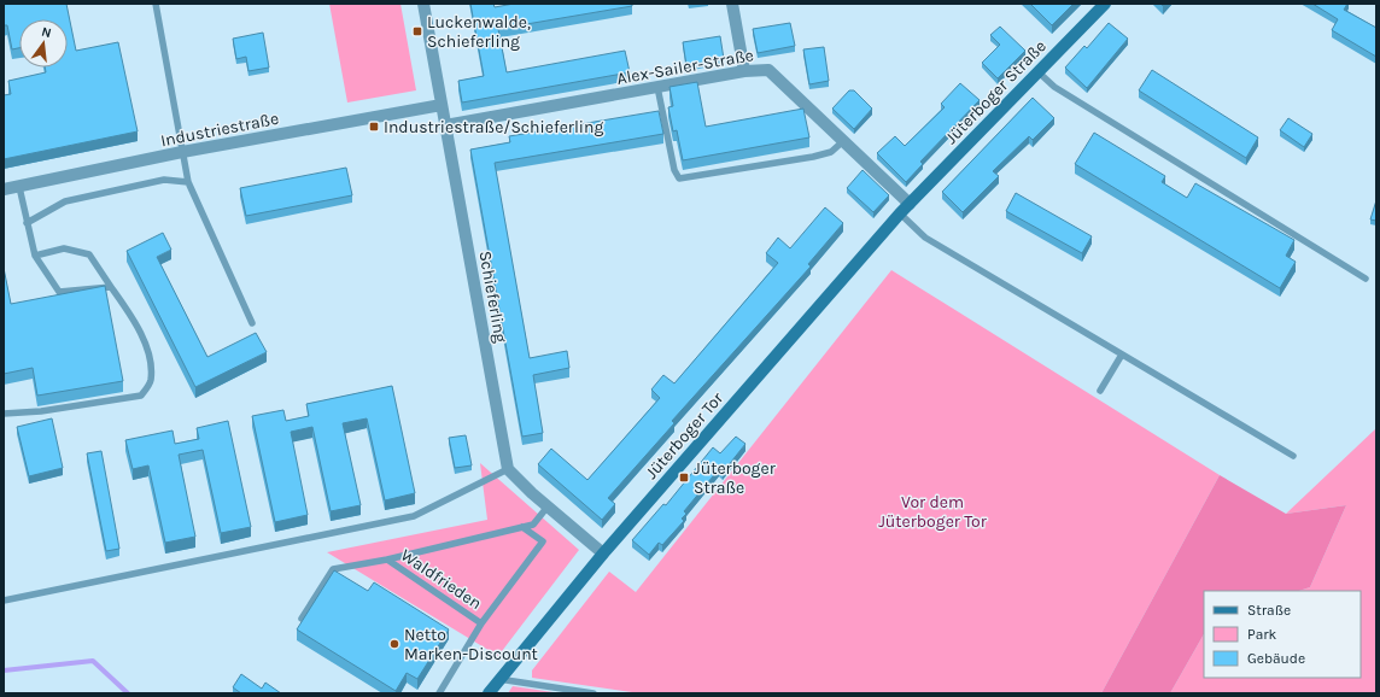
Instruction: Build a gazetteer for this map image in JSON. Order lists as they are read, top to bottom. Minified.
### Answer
{"streets":{"main road":["Jüterboger Straße","Jüterboger Tor"],"street":["Alex-Sailer-Straße","Industriestraße","Schieferling"],"lane":["Waldfrieden"]},"crossings":[["Alex-Sailer-Straße","Jüterboger Straße"],["Alex-Sailer-Straße","Schieferling"],["Alex-Sailer-Straße","Jüterboger Tor"],["Jüterboger Straße","Jüterboger Tor"],["Industriestraße","Schieferling"]],"parks":["Vor dem Jüterboger Tor"],"places":{"transit":["Luckenwalde, Schieferling","Industriestraße/Schieferling","Jüterboger Straße"],"other":["Netto Marken-Discount"]},"legend":["Straße","Park","Gebäude"],"north":"top"}
